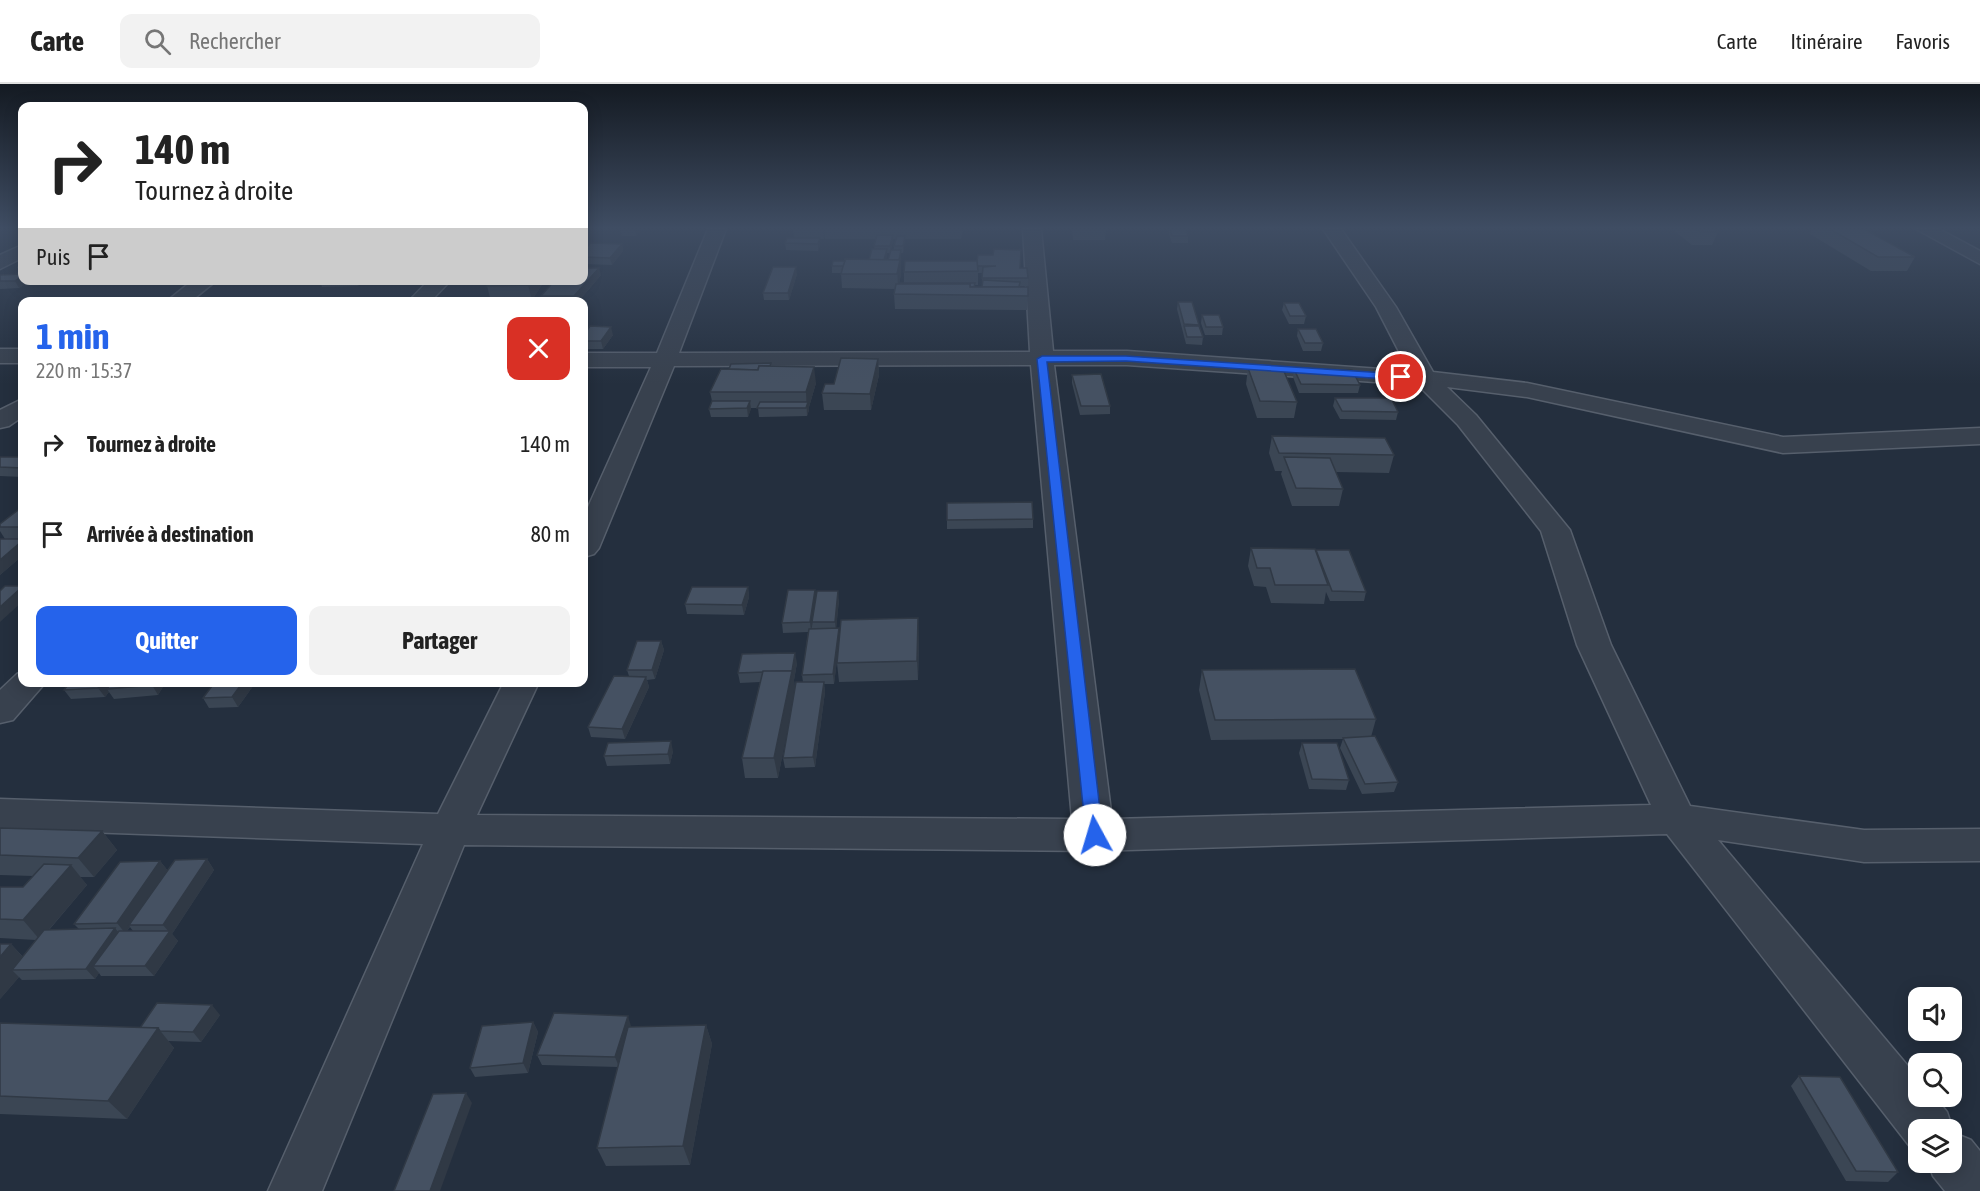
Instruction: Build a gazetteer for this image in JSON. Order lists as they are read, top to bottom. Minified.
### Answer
{"page":{"header":"Carte","search":"Rechercher","nav":["Carte","Itinéraire","Favoris"],"turn":["140 m","Tournez à droite"],"then":"Puis","heading":["1 min","220 m · 15:37"],"list":[{"name":"Tournez à droite","value":"140 m"},{"name":"Arrivée à destination","value":"80 m"}],"buttons":["Quitter","Partager"]}}
